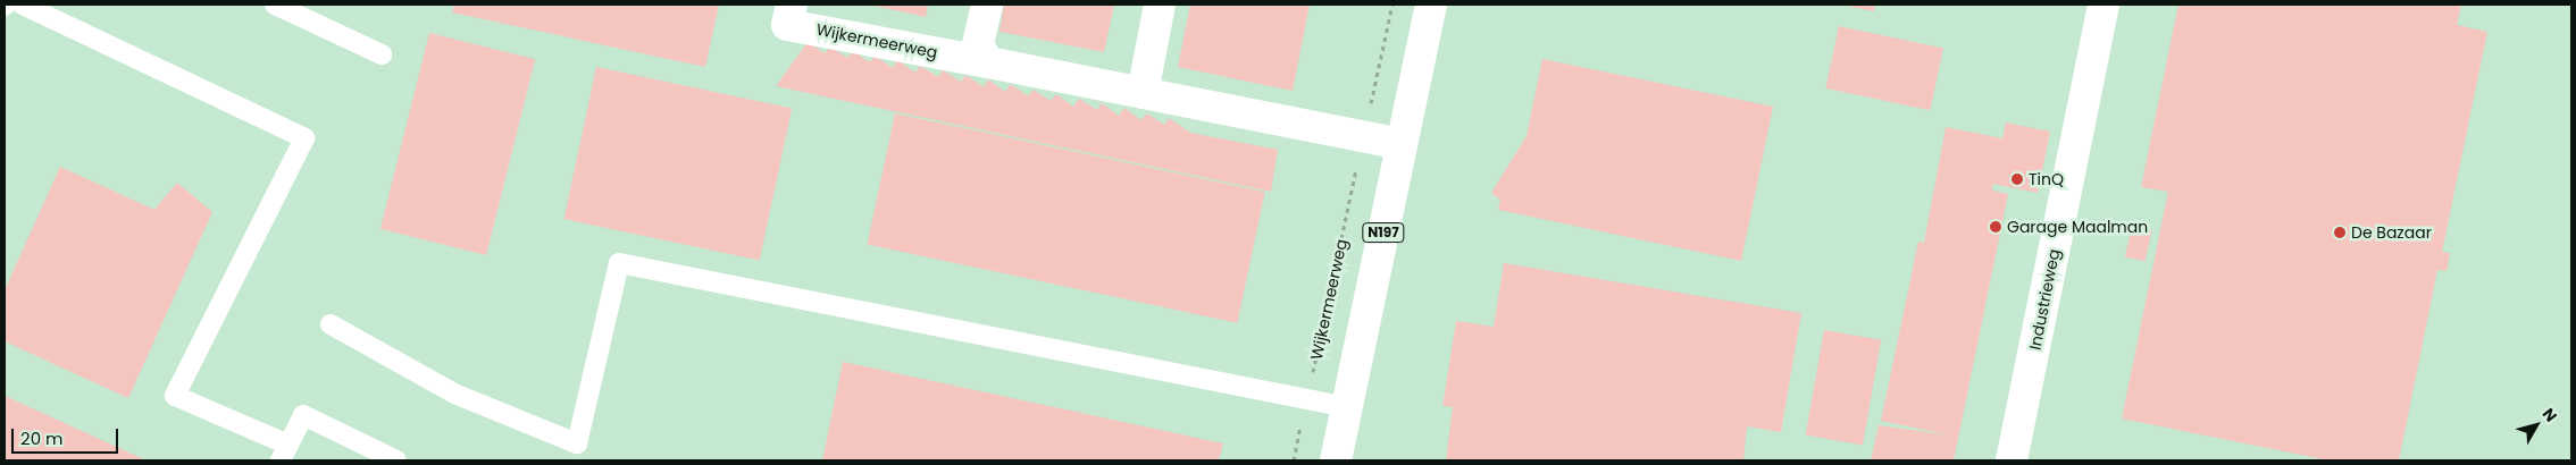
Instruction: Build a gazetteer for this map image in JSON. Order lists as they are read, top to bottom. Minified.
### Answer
{"streets":{"street":["Wijkermeerweg","N197","Industrieweg"]},"crossings":[["Wijkermeerweg","N197"]],"places":["TinQ","Garage Maalman","De Bazaar"],"scale_bar":"20 m","north":"top right"}
